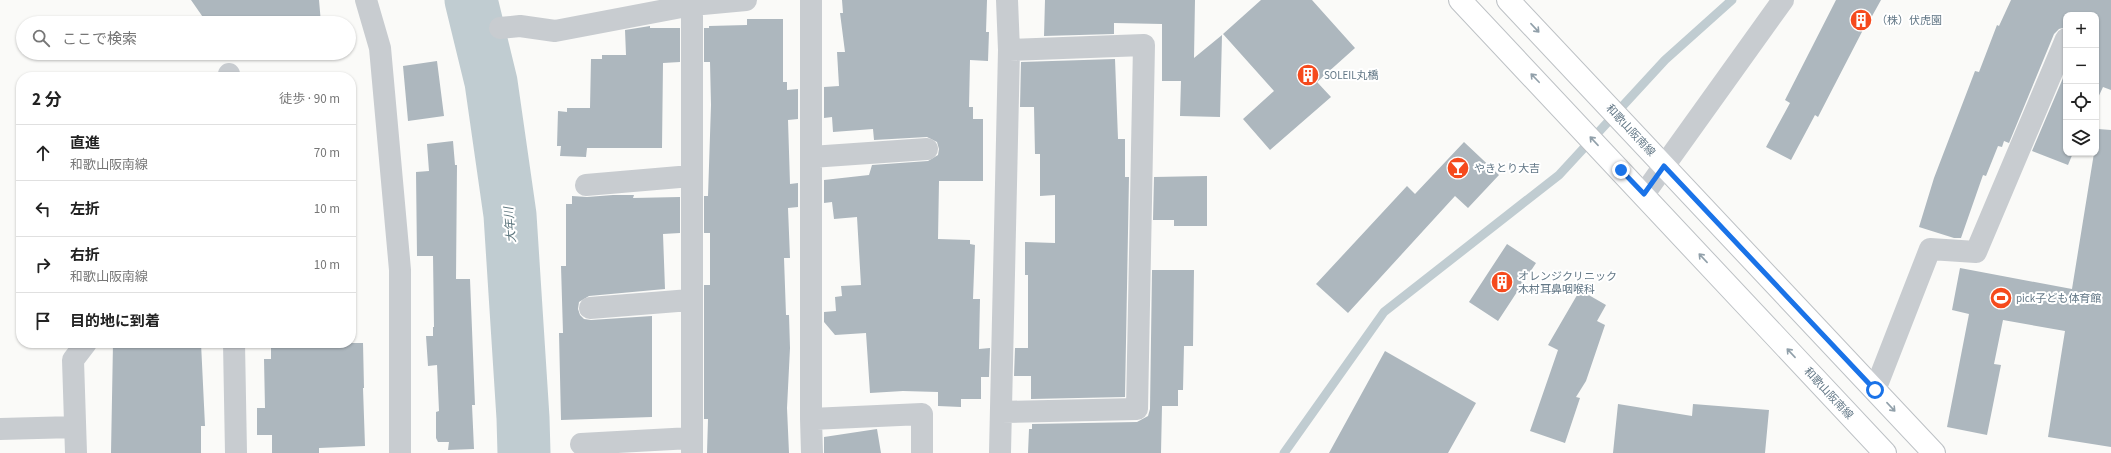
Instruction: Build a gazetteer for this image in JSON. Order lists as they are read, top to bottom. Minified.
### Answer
{"streets":{"main road":["和歌山阪南線"]},"water":["大年川"],"places":{"building":["（株）伏虎園","SOLEIL丸橋","オレンジクリニック 木村耳鼻咽喉科"],"bar":["やきとり大吉"],"sports":["pick子ども体育館"]},"page":{"map_buttons":["+","−"],"search":"ここで検索","heading":["2 分","徒歩 · 90 m"],"list":[["直進","和歌山阪南線","70 m"],["左折","10 m"],["右折","和歌山阪南線","10 m"],"目的地に到着"]}}
